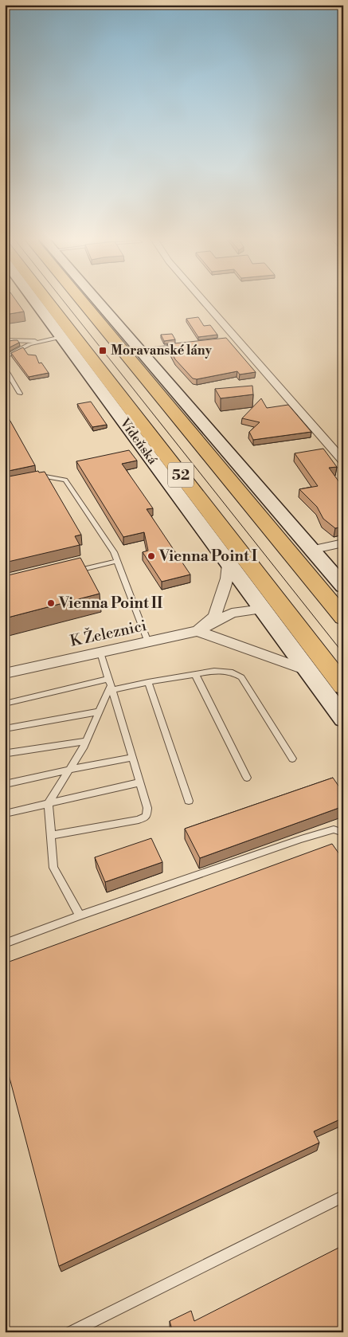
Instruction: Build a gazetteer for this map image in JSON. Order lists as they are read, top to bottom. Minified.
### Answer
{"streets":{"highway":["Vídeňská","52"],"street":["K Železnici"]},"crossings":[["Vídeňská","K Železnici"]],"places":{"transit":["Moravanské lány"],"other":["Vienna Point I","Vienna Point II"]}}
